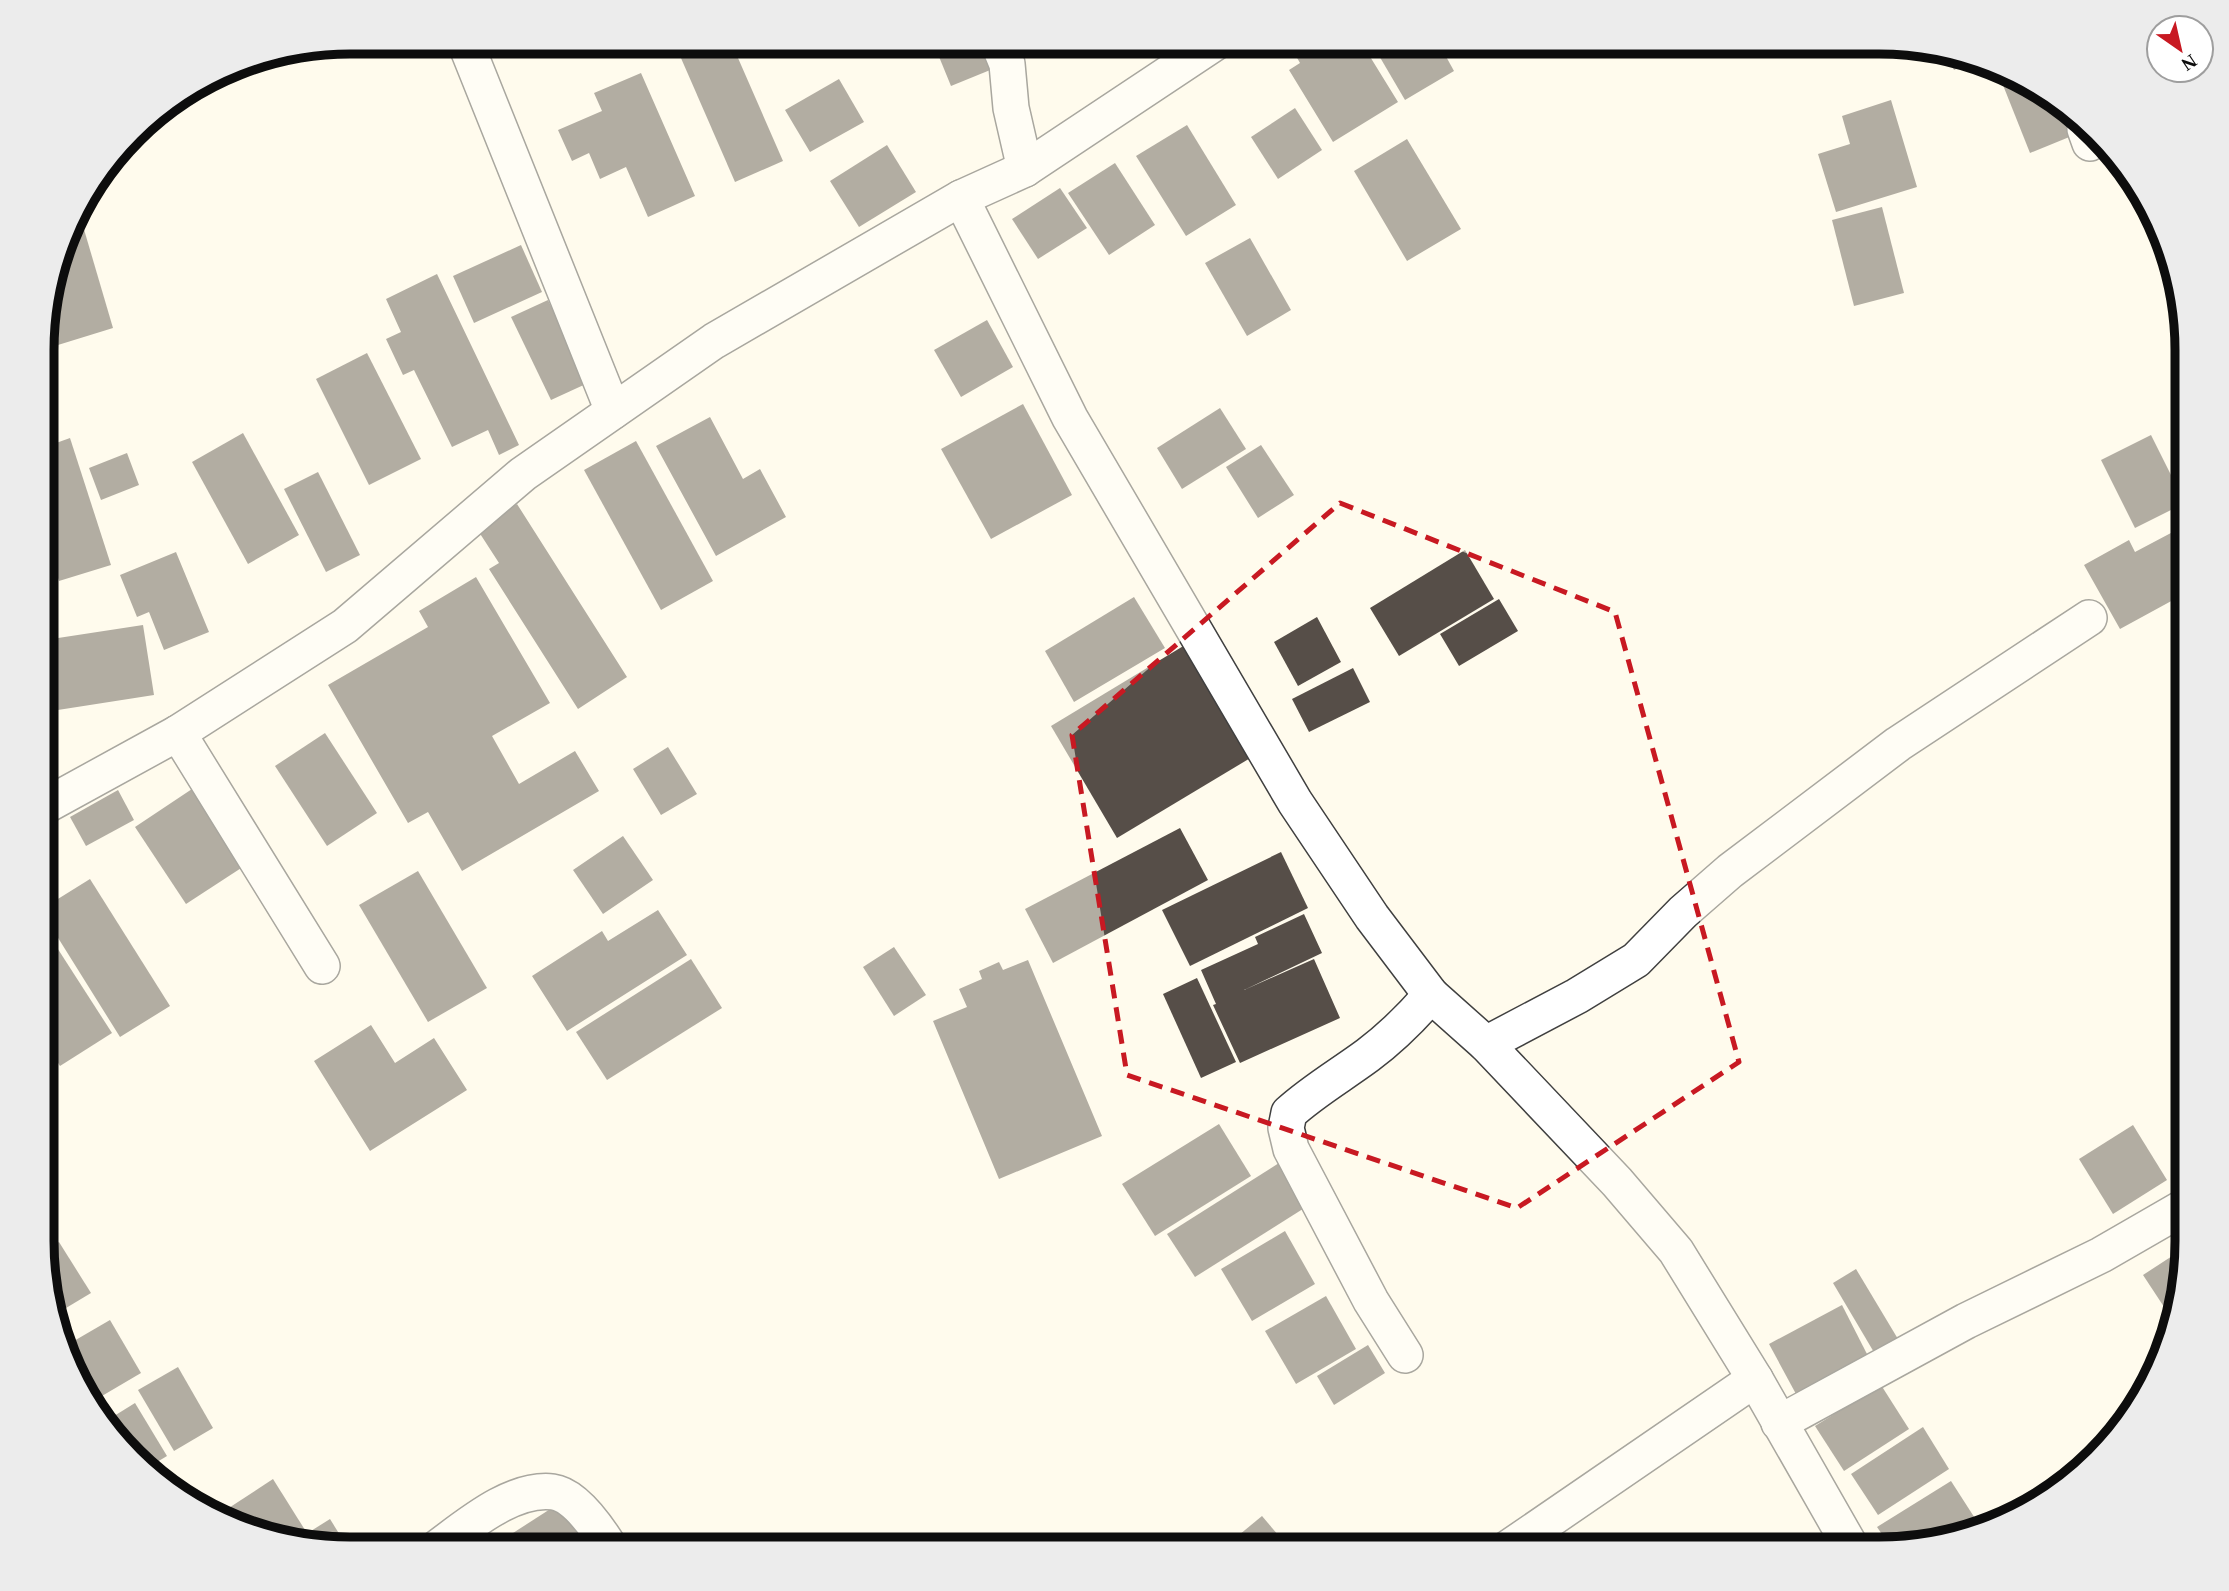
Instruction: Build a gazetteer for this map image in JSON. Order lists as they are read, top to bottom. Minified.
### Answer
{"north":"bottom right"}
